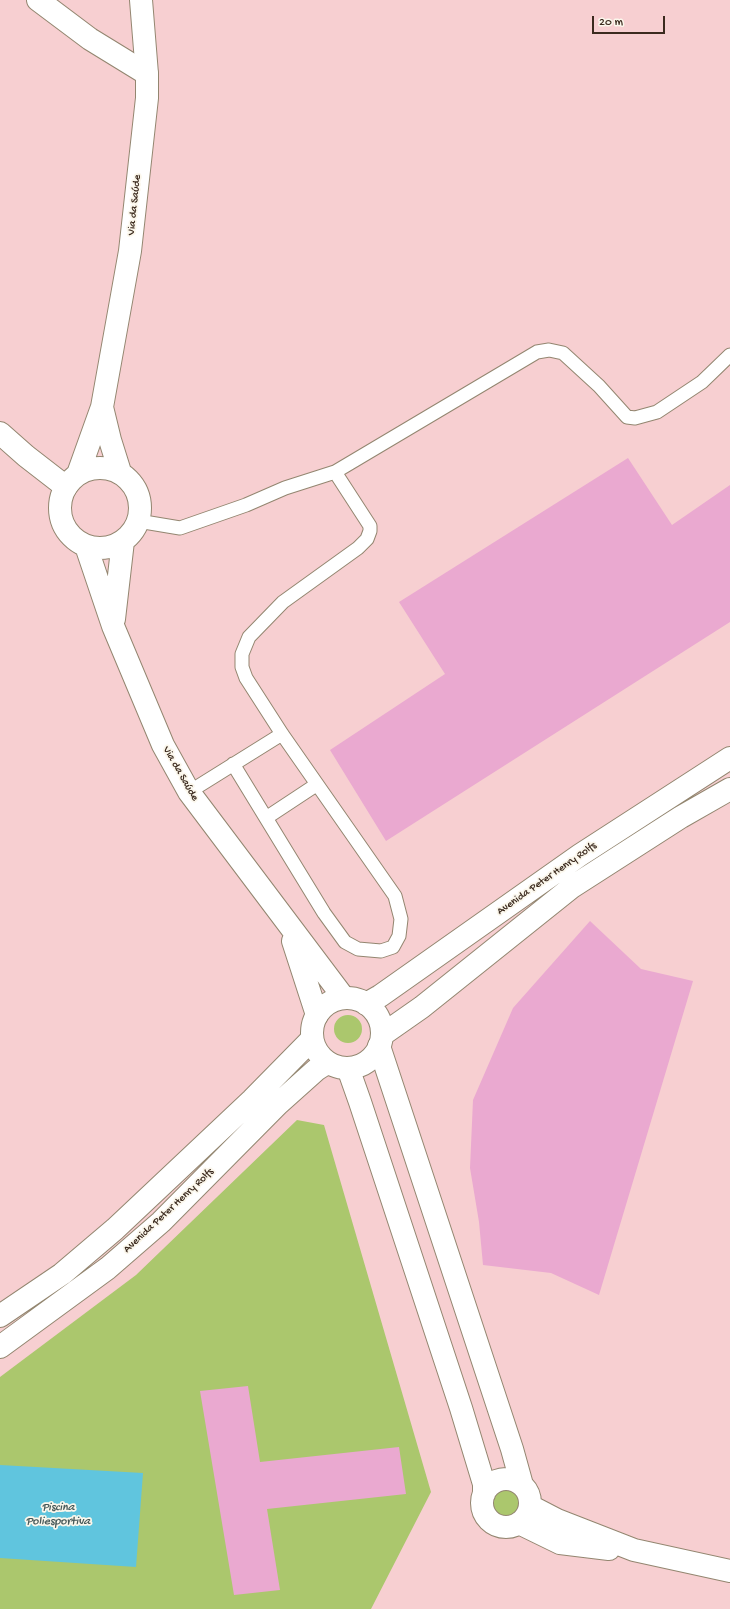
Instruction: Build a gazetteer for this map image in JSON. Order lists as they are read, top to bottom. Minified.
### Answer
{"streets":{"street":["Via da Saúde","Avenida Peter Henry Rolfs"]},"crossings":[["Via da Saúde","Avenida Peter Henry Rolfs"]],"water":["Piscina Poliesportiva"],"scale_bar":"20 m"}
